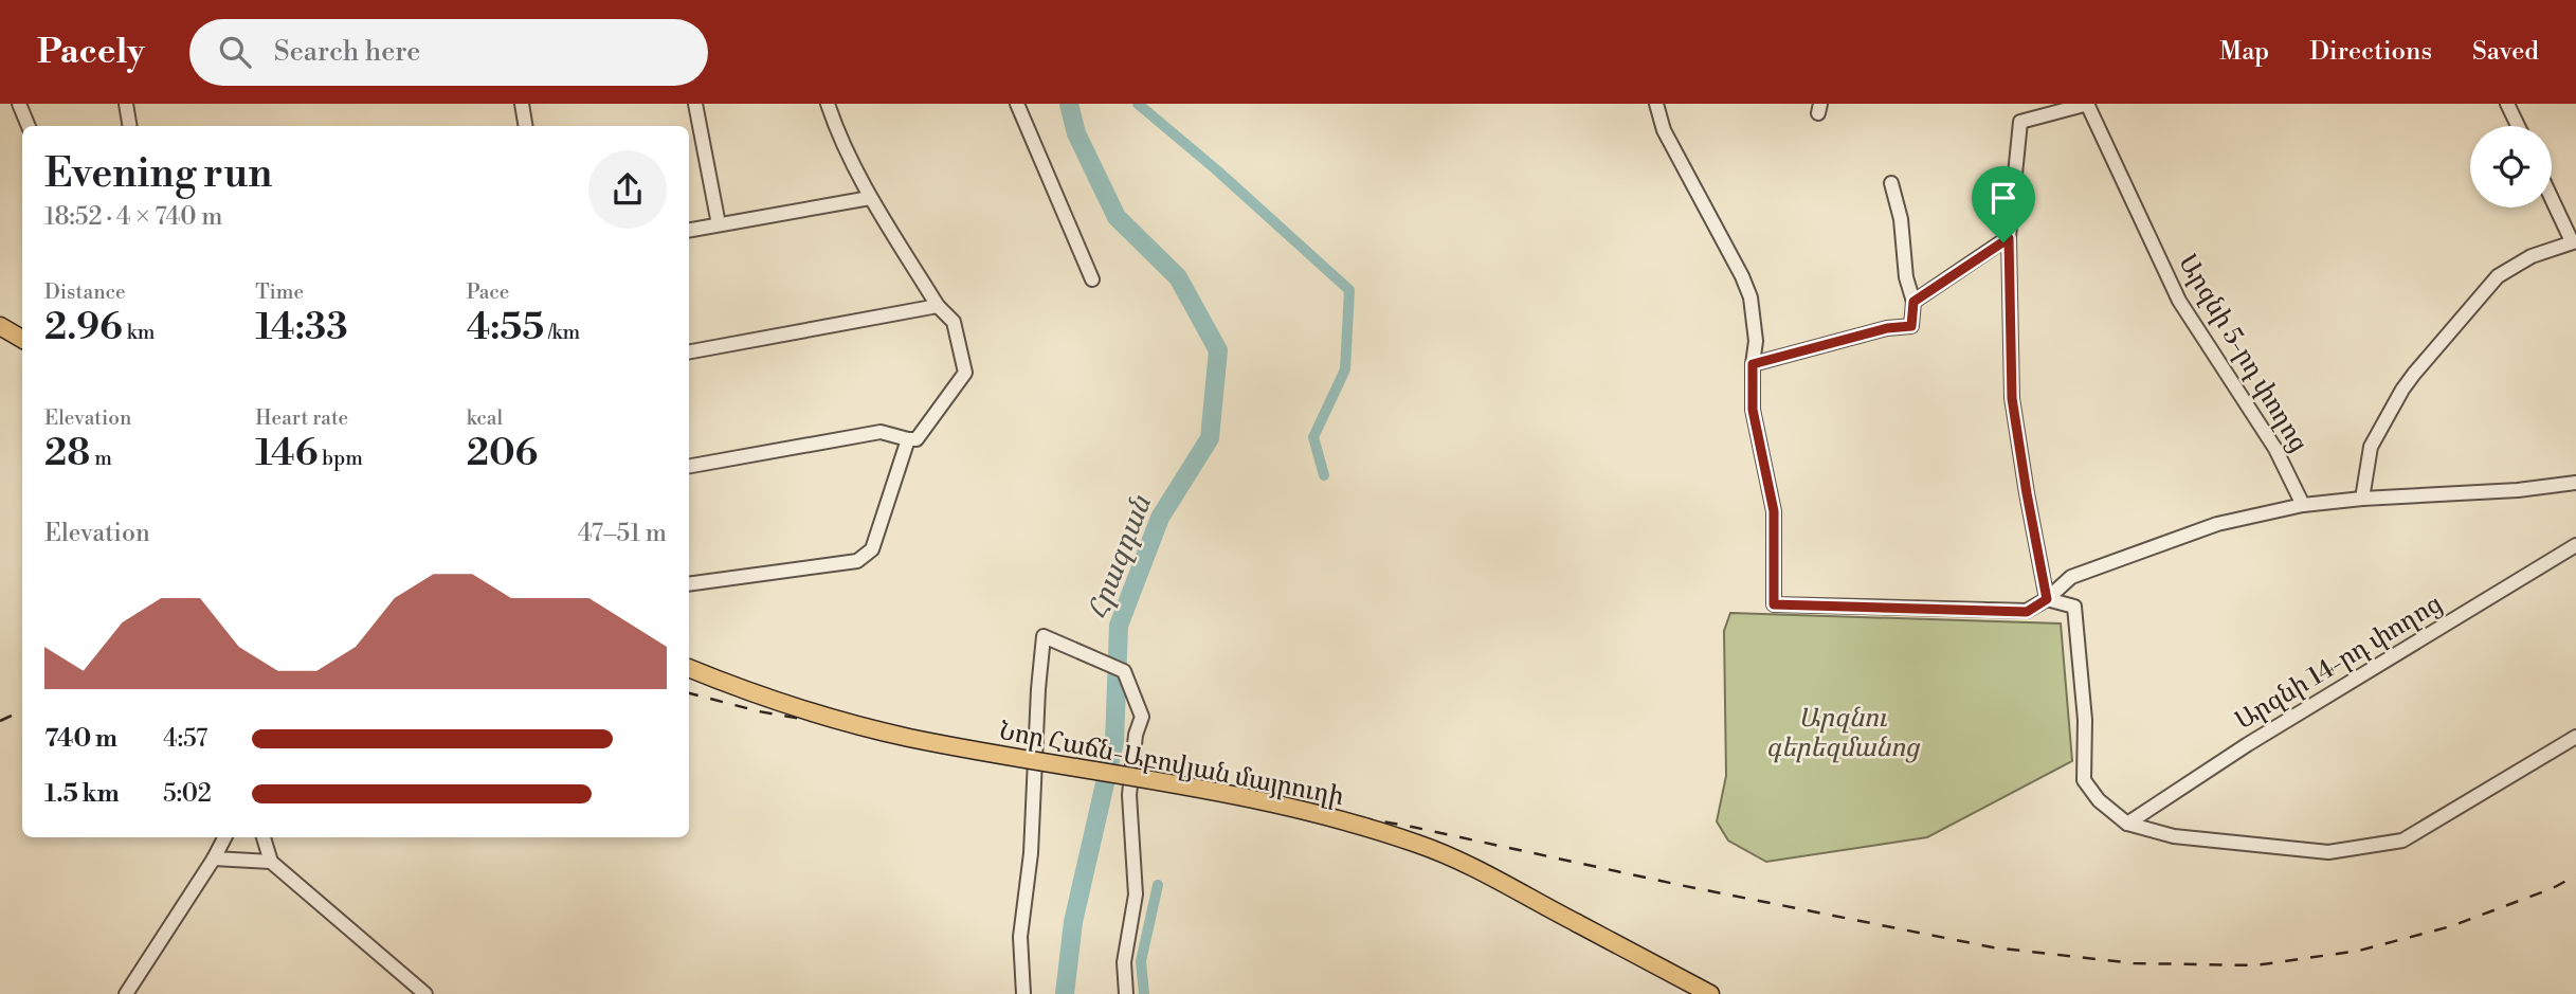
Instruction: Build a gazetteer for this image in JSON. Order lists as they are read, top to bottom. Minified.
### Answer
{"streets":{"main road":["Նոր Հաճն-Աբովյան մայրուղի"],"street":["Արզնի 5-րդ փողոց","Արզնի 14-րդ փողոց"]},"water":["Հրազդան"],"parks":["Արզնու գերեզմանոց"],"page":{"header":"Pacely","search":"Search here","nav":["Map","Directions","Saved"],"heading":["Evening run","18:52 · 4 × 740 m"],"stats":[["Distance","2.96 km"],["Time","14:33"],["Pace","4:55 /km"],["Elevation","28 m"],["Heart rate","146 bpm"],["kcal","206"]],"chart":["Elevation","47–51 m"],"list":[{"name":"740 m","note":"4:57"},{"name":"1.5 km","note":"5:02"}]}}
